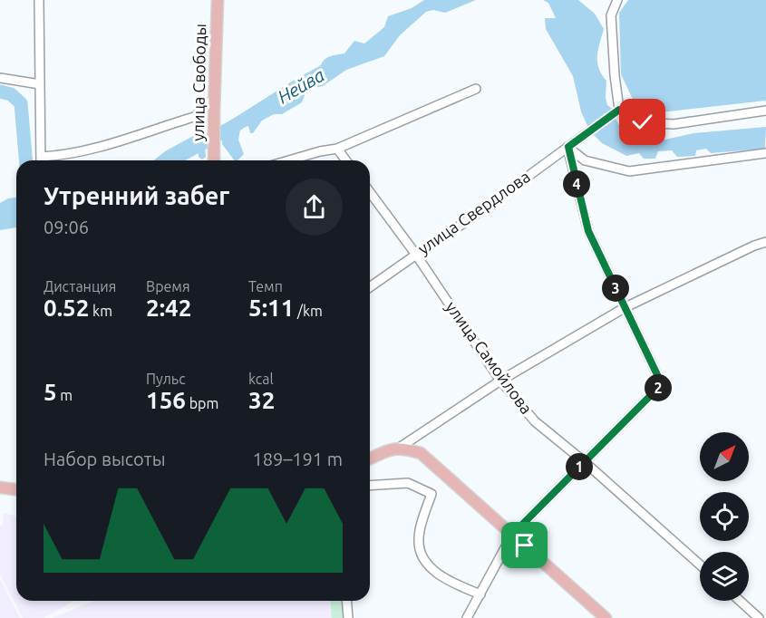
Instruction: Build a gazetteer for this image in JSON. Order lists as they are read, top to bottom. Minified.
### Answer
{"streets":{"main road":["улица Свободы"],"street":["улица Свердлова","улица Самойлова"]},"crossings":[["улица Свердлова","улица Самойлова"]],"water":["Нейва"],"north":"top right","page":{"heading":["Утренний забег","09:06"],"pins":["4","3","2","1"],"stats":[["Дистанция","0.52 km"],["Время","2:42"],["Темп","5:11 /km"],["5 m"],["Пульс","156 bpm"],["kcal","32"]],"chart":["Набор высоты","189–191 m"]}}
